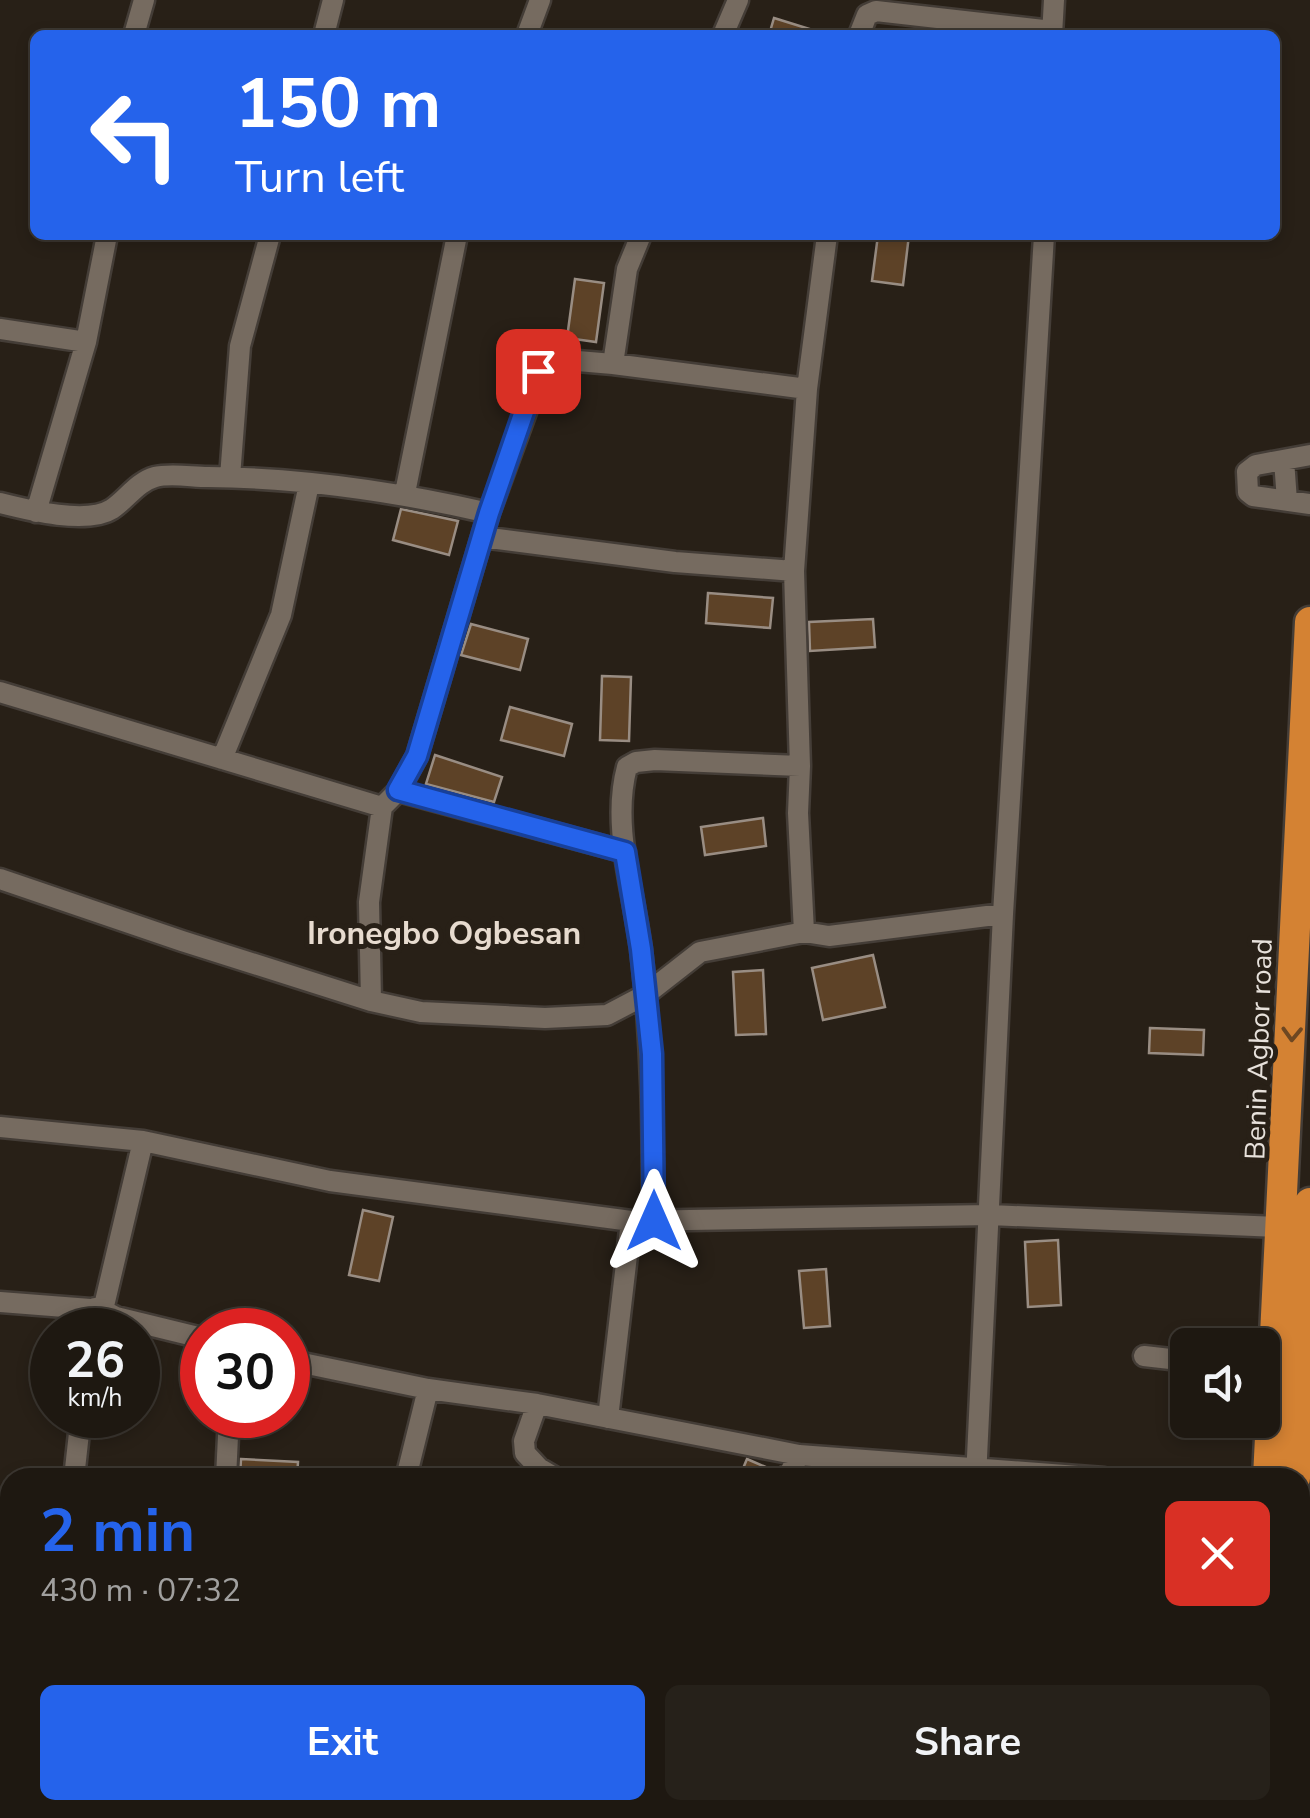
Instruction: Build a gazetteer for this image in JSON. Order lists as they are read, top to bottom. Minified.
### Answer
{"streets":{"highway":["Benin Agbor road"]},"one_way":["Benin Agbor road"],"districts":["Ironegbo Ogbesan"],"page":{"turn":["150 m","Turn left"],"speed":"26 km/h","limit":"30","heading":["2 min","430 m · 07:32"],"buttons":["Exit","Share"]}}
